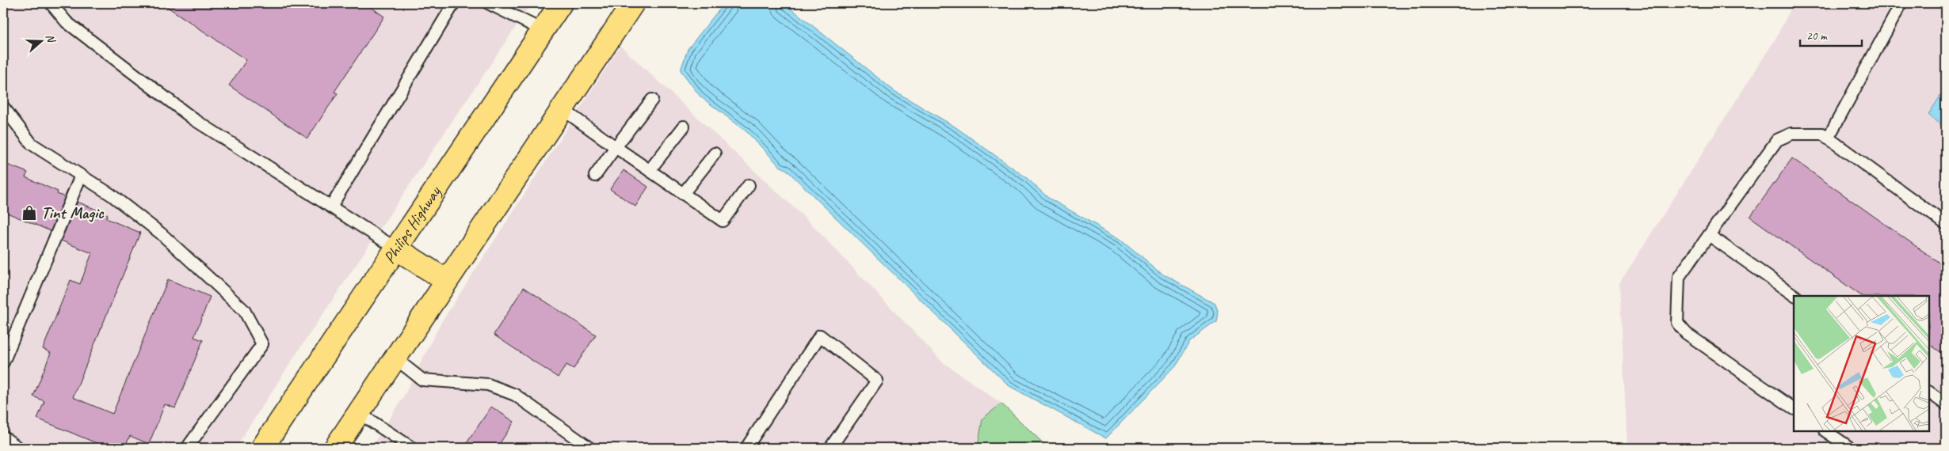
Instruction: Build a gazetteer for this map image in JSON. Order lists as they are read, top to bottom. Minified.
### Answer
{"streets":{"main road":["Philips Highway"]},"places":{"shop":["Tint Magic"]},"scale_bar":"20 m","north":"right"}
